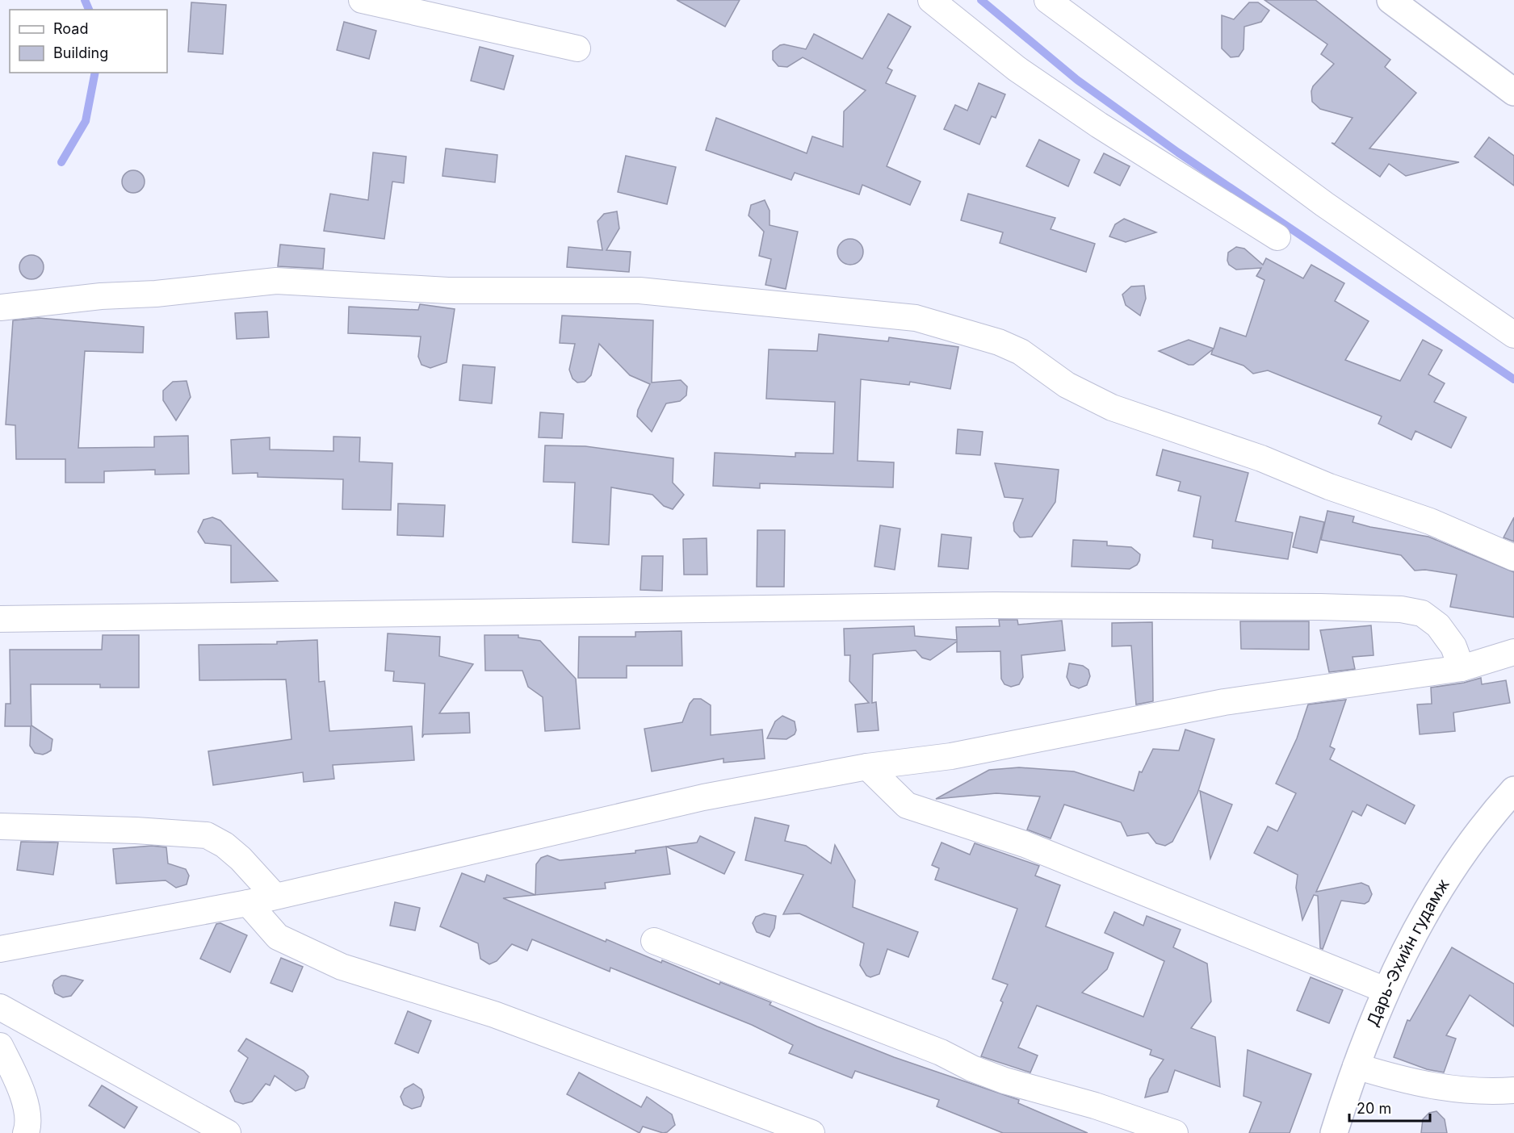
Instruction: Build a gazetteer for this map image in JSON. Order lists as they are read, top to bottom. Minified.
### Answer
{"streets":{"main road":["Дарь-Эхийн гудамж"]},"legend":["Road","Building"],"scale_bar":"20 m"}
